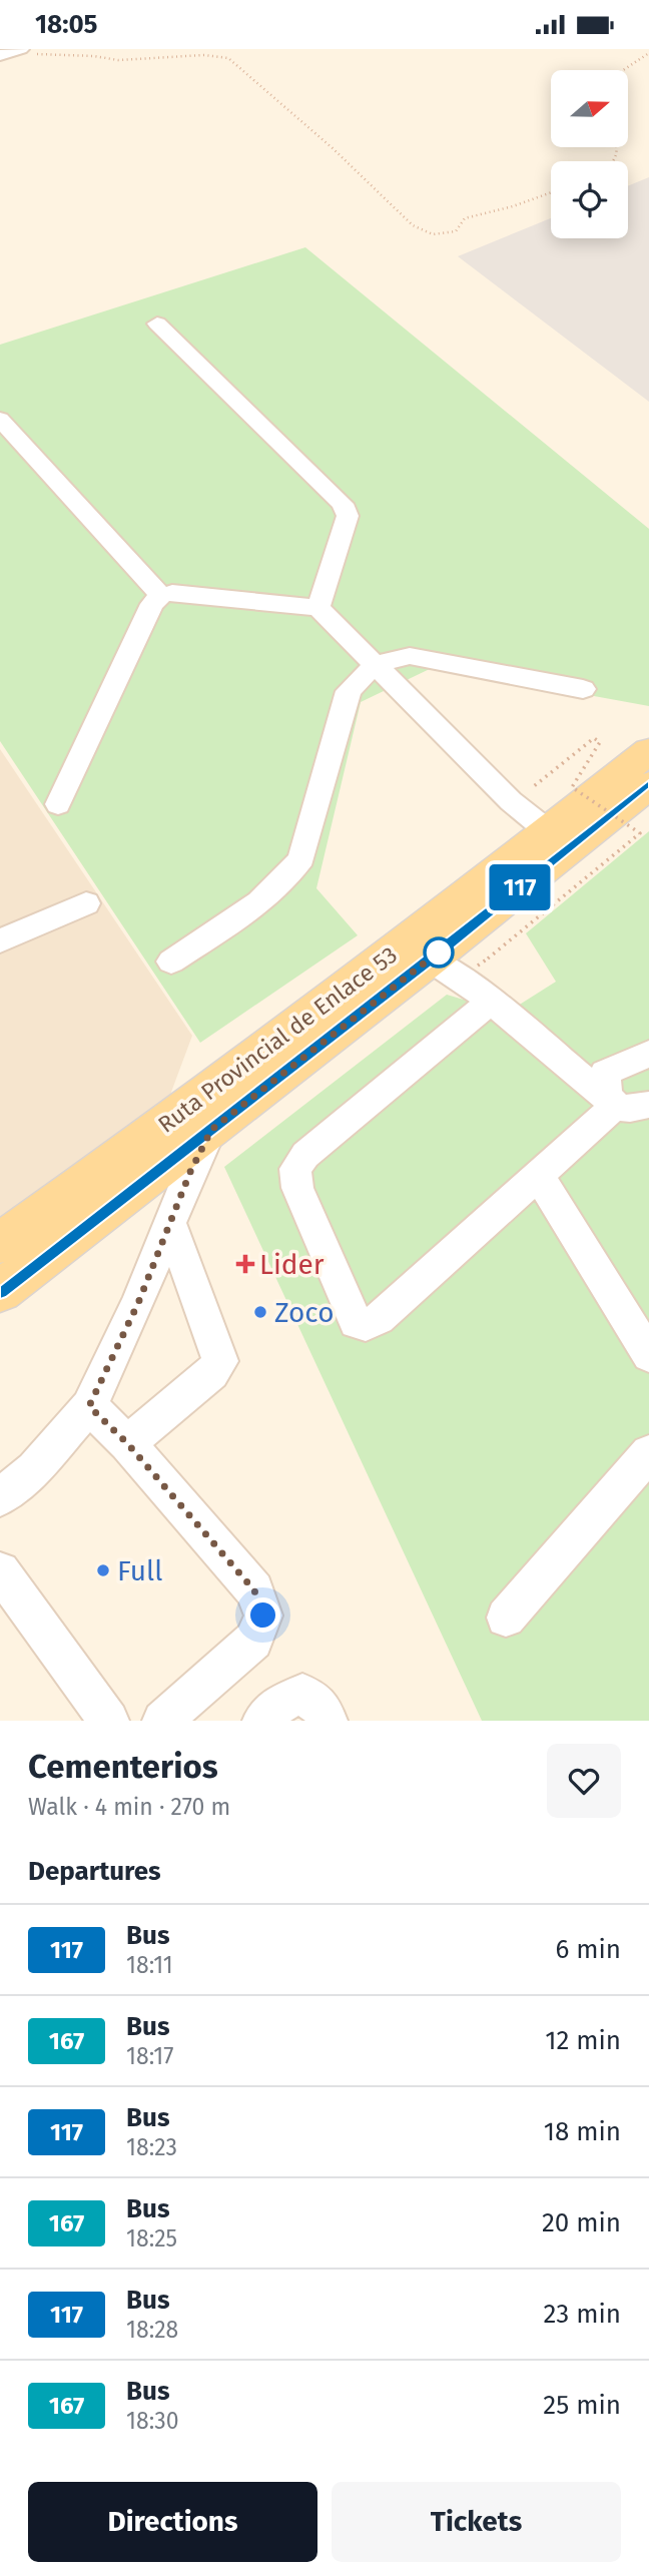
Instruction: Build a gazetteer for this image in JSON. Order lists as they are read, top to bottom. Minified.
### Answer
{"streets":{"main road":["Ruta Provincial de Enlace 53"]},"places":{"health":["Lider"],"other":["Zoco","Full"]},"lines":["bus line 117"],"north":"right","page":{"status":"18:05","on_map":"117","heading":[["Cementerios","Walk · 4 min · 270 m"],"Departures"],"list":[{"mark":"117","name":"Bus","note":"18:11","value":"6 min"},{"mark":"167","name":"Bus","note":"18:17","value":"12 min"},{"mark":"117","name":"Bus","note":"18:23","value":"18 min"},{"mark":"167","name":"Bus","note":"18:25","value":"20 min"},{"mark":"117","name":"Bus","note":"18:28","value":"23 min"},{"mark":"167","name":"Bus","note":"18:30","value":"25 min"}],"buttons":["Directions","Tickets"]}}
